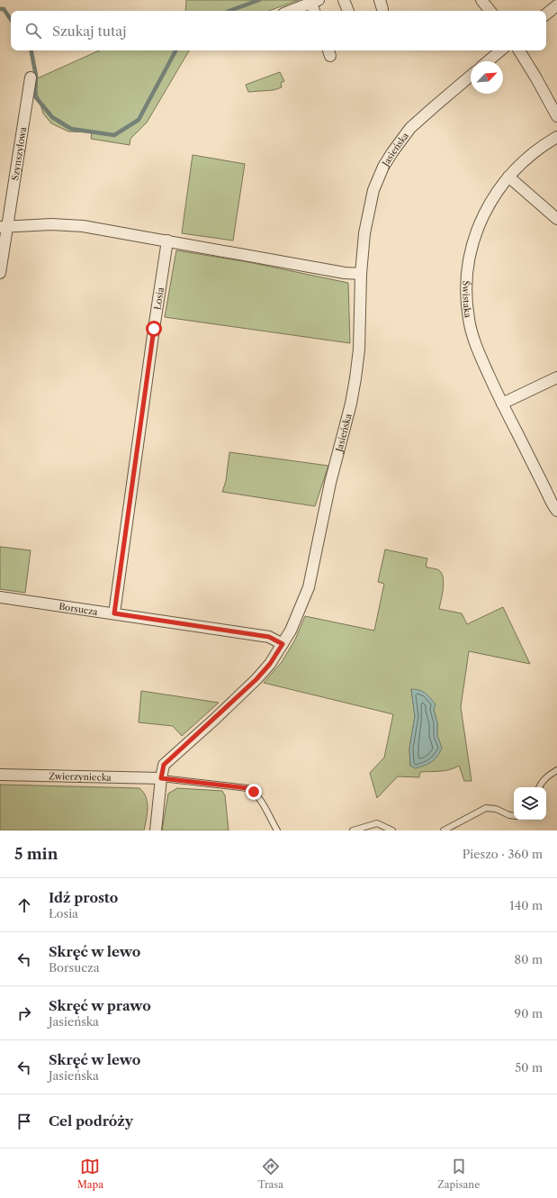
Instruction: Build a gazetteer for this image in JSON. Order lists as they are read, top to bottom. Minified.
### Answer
{"streets":{"street":["Jasieńska","Szynszylowa","Łosia","Świstaka","Borsucza","Zwierzyniecka"]},"crossings":[["Jasieńska","Borsucza"],["Jasieńska","Zwierzyniecka"],["Łosia","Borsucza"]],"north":"top right","page":{"search":"Szukaj tutaj","heading":["5 min","Pieszo · 360 m"],"list":[["Idź prosto","Łosia","140 m"],["Skręć w lewo","Borsucza","80 m"],["Skręć w prawo","Jasieńska","90 m"],["Skręć w lewo","Jasieńska","50 m"],"Cel podróży"],"nav":["Mapa","Trasa","Zapisane"]}}
